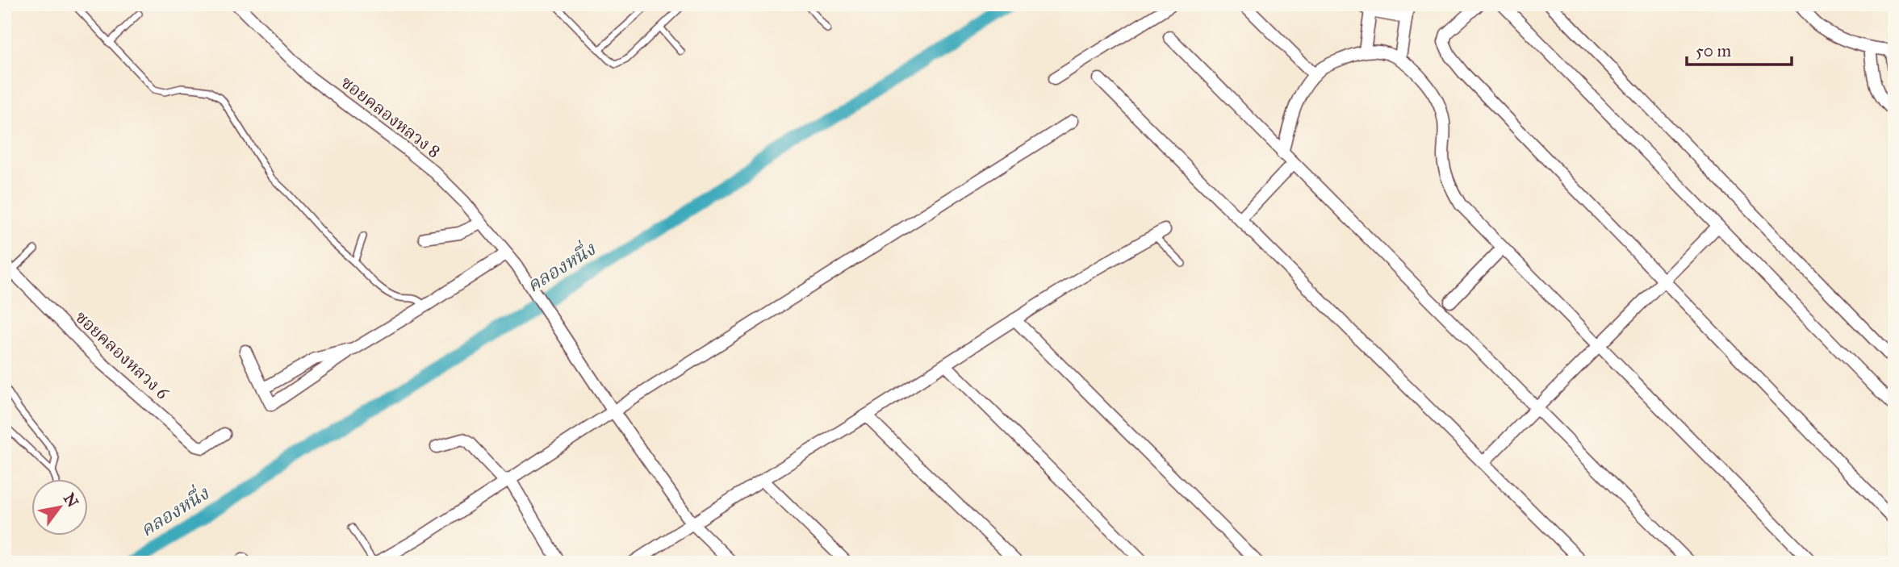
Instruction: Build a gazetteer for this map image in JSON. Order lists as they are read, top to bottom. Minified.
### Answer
{"streets":{"street":["ซอยคลองหลวง 8","ซอยคลองหลวง 6"]},"water":["คลองหนึ่ง"],"scale_bar":"50 m","north":"top right"}
